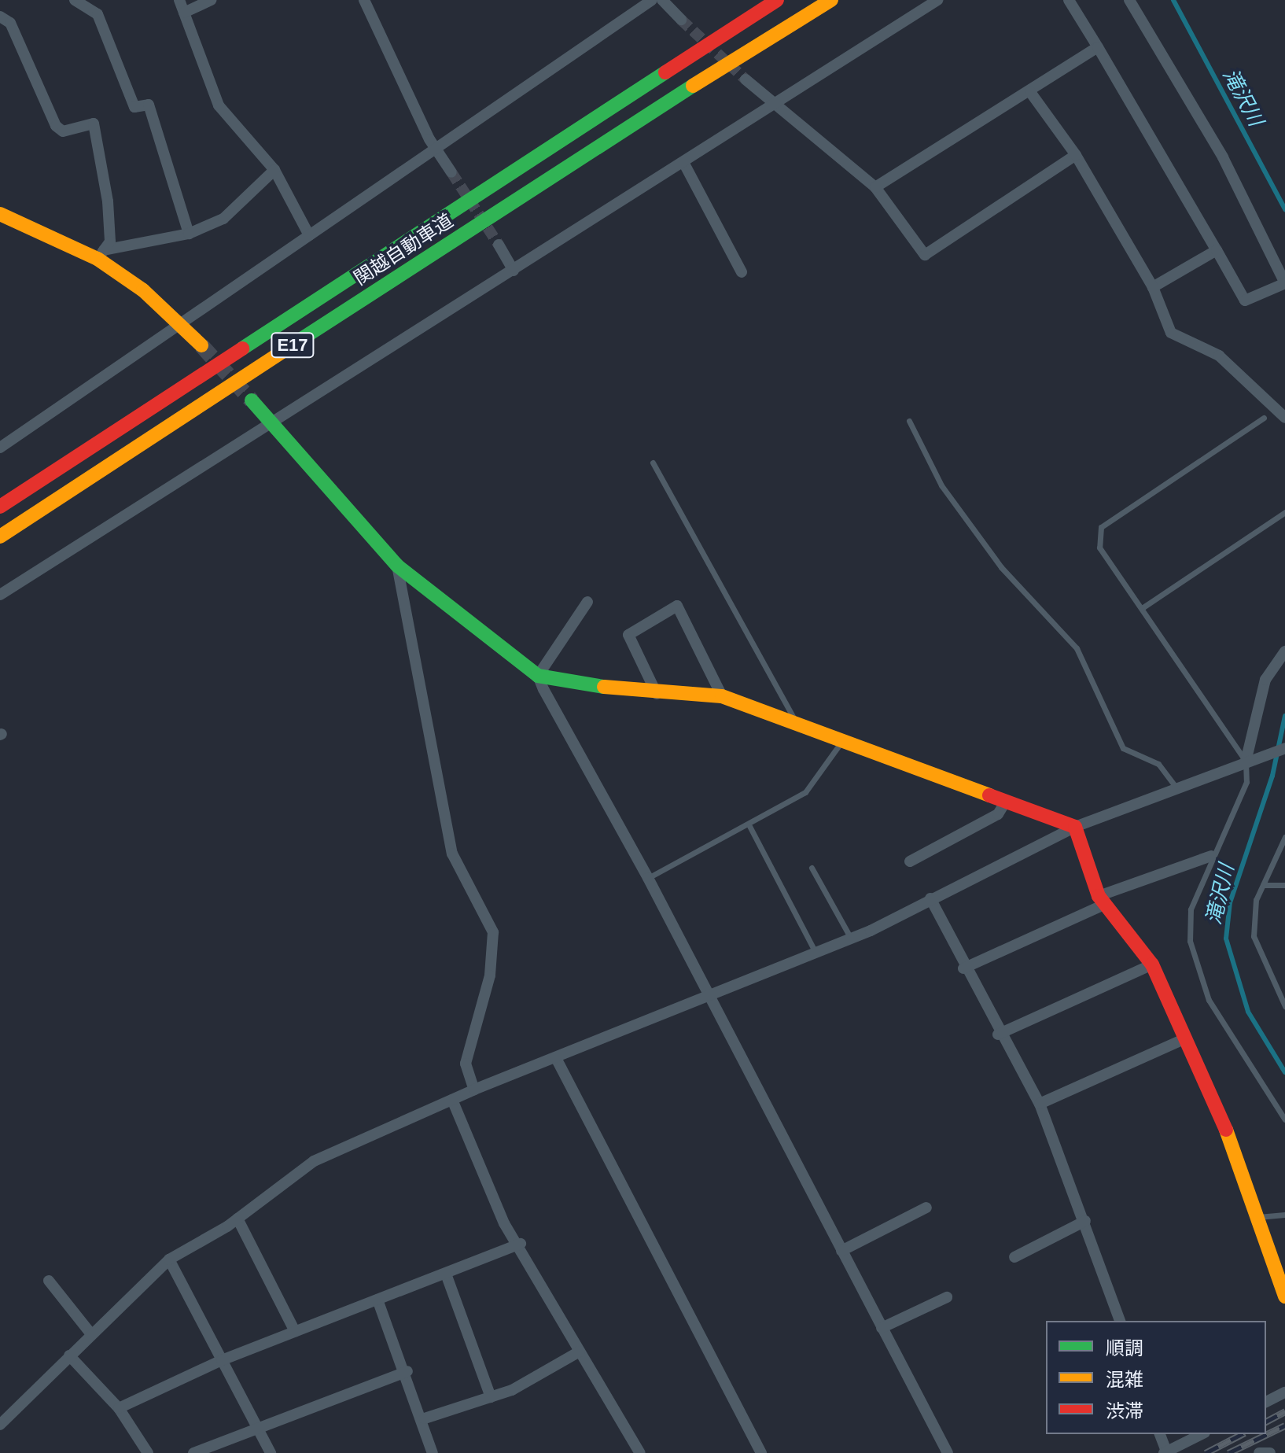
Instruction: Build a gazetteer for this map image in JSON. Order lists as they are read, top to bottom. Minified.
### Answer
{"streets":{"main road":["関越自動車道","E17"]},"water":["滝沢川"],"legend":["順調","混雑","渋滞"]}
